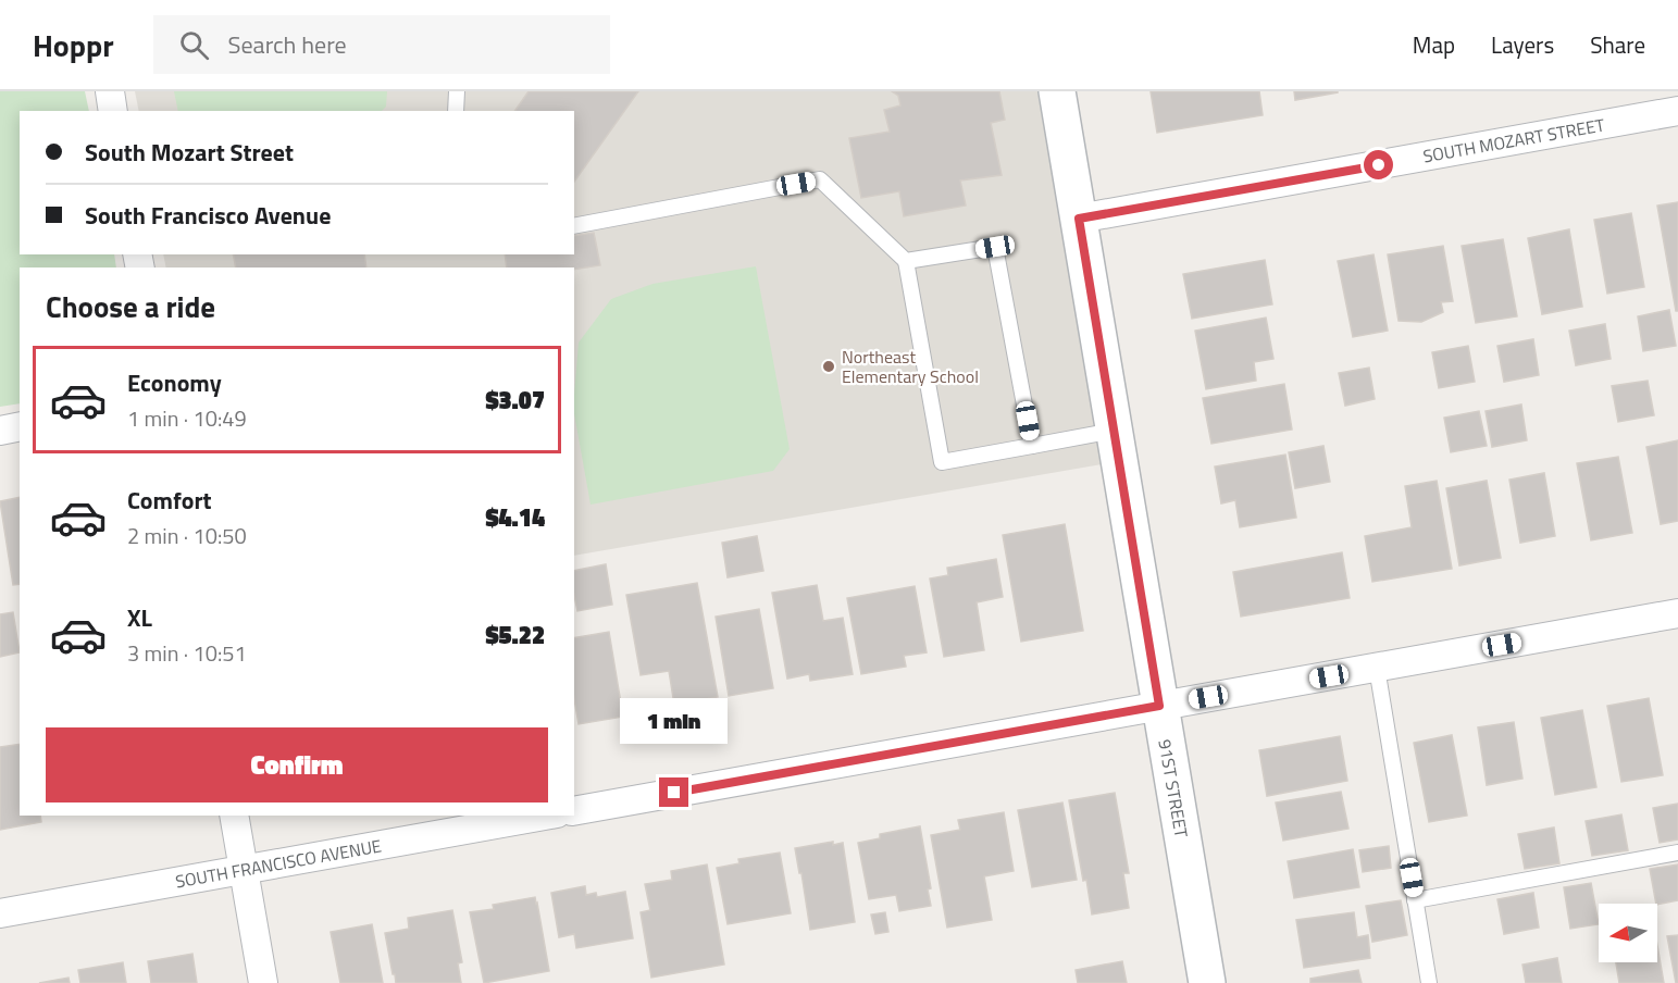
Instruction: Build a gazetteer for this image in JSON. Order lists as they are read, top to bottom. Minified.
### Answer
{"streets":{"street":["SOUTH MOZART STREET","91ST STREET","SOUTH FRANCISCO AVENUE"]},"crossings":[["SOUTH MOZART STREET","91ST STREET"]],"places":["Northeast Elementary School"],"north":"left","page":{"header":"Hoppr","search":"Search here","nav":["Map","Layers","Share"],"banner":["South Mozart Street","South Francisco Avenue"],"heading":"Choose a ride","list":[{"name":"Economy","note":"1 min · 10:49","value":"$3.07"},{"name":"Comfort","note":"2 min · 10:50","value":"$4.14"},{"name":"XL","note":"3 min · 10:51","value":"$5.22"}],"bubble":"1 min","buttons":"Confirm"}}
